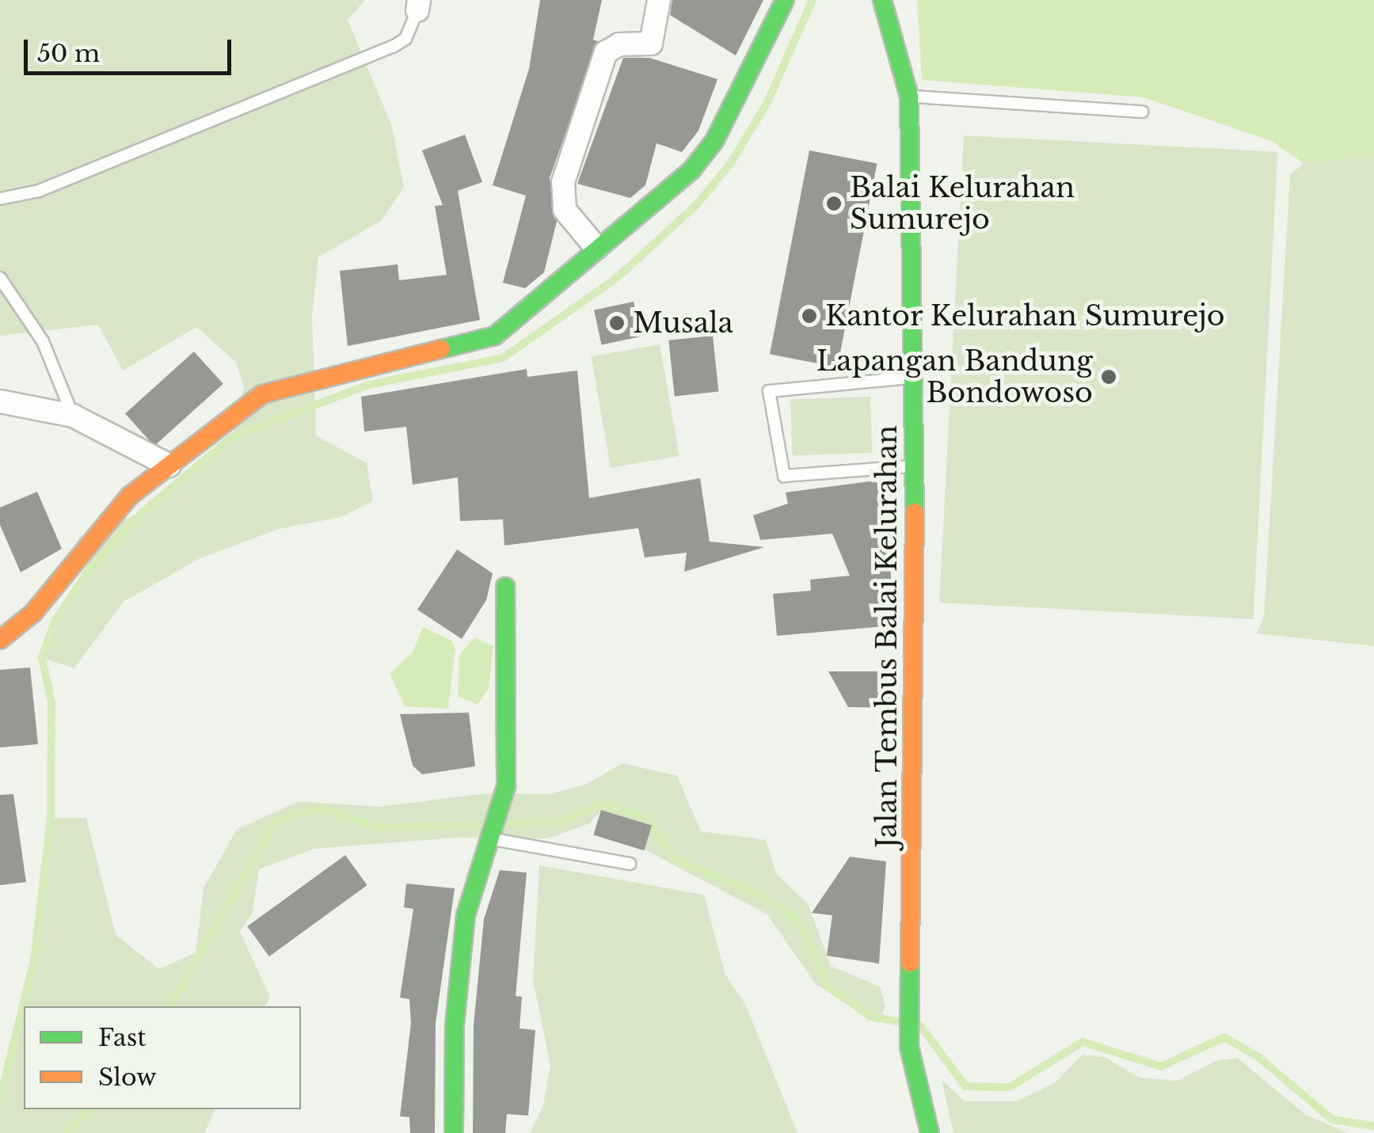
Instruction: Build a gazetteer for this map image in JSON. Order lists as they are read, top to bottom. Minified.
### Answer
{"streets":{"street":["Jalan Tembus Balai Kelurahan"]},"places":["Balai Kelurahan Sumurejo","Kantor Kelurahan Sumurejo","Musala","Lapangan Bandung Bondowoso"],"legend":["Fast","Slow"],"scale_bar":"50 m"}
